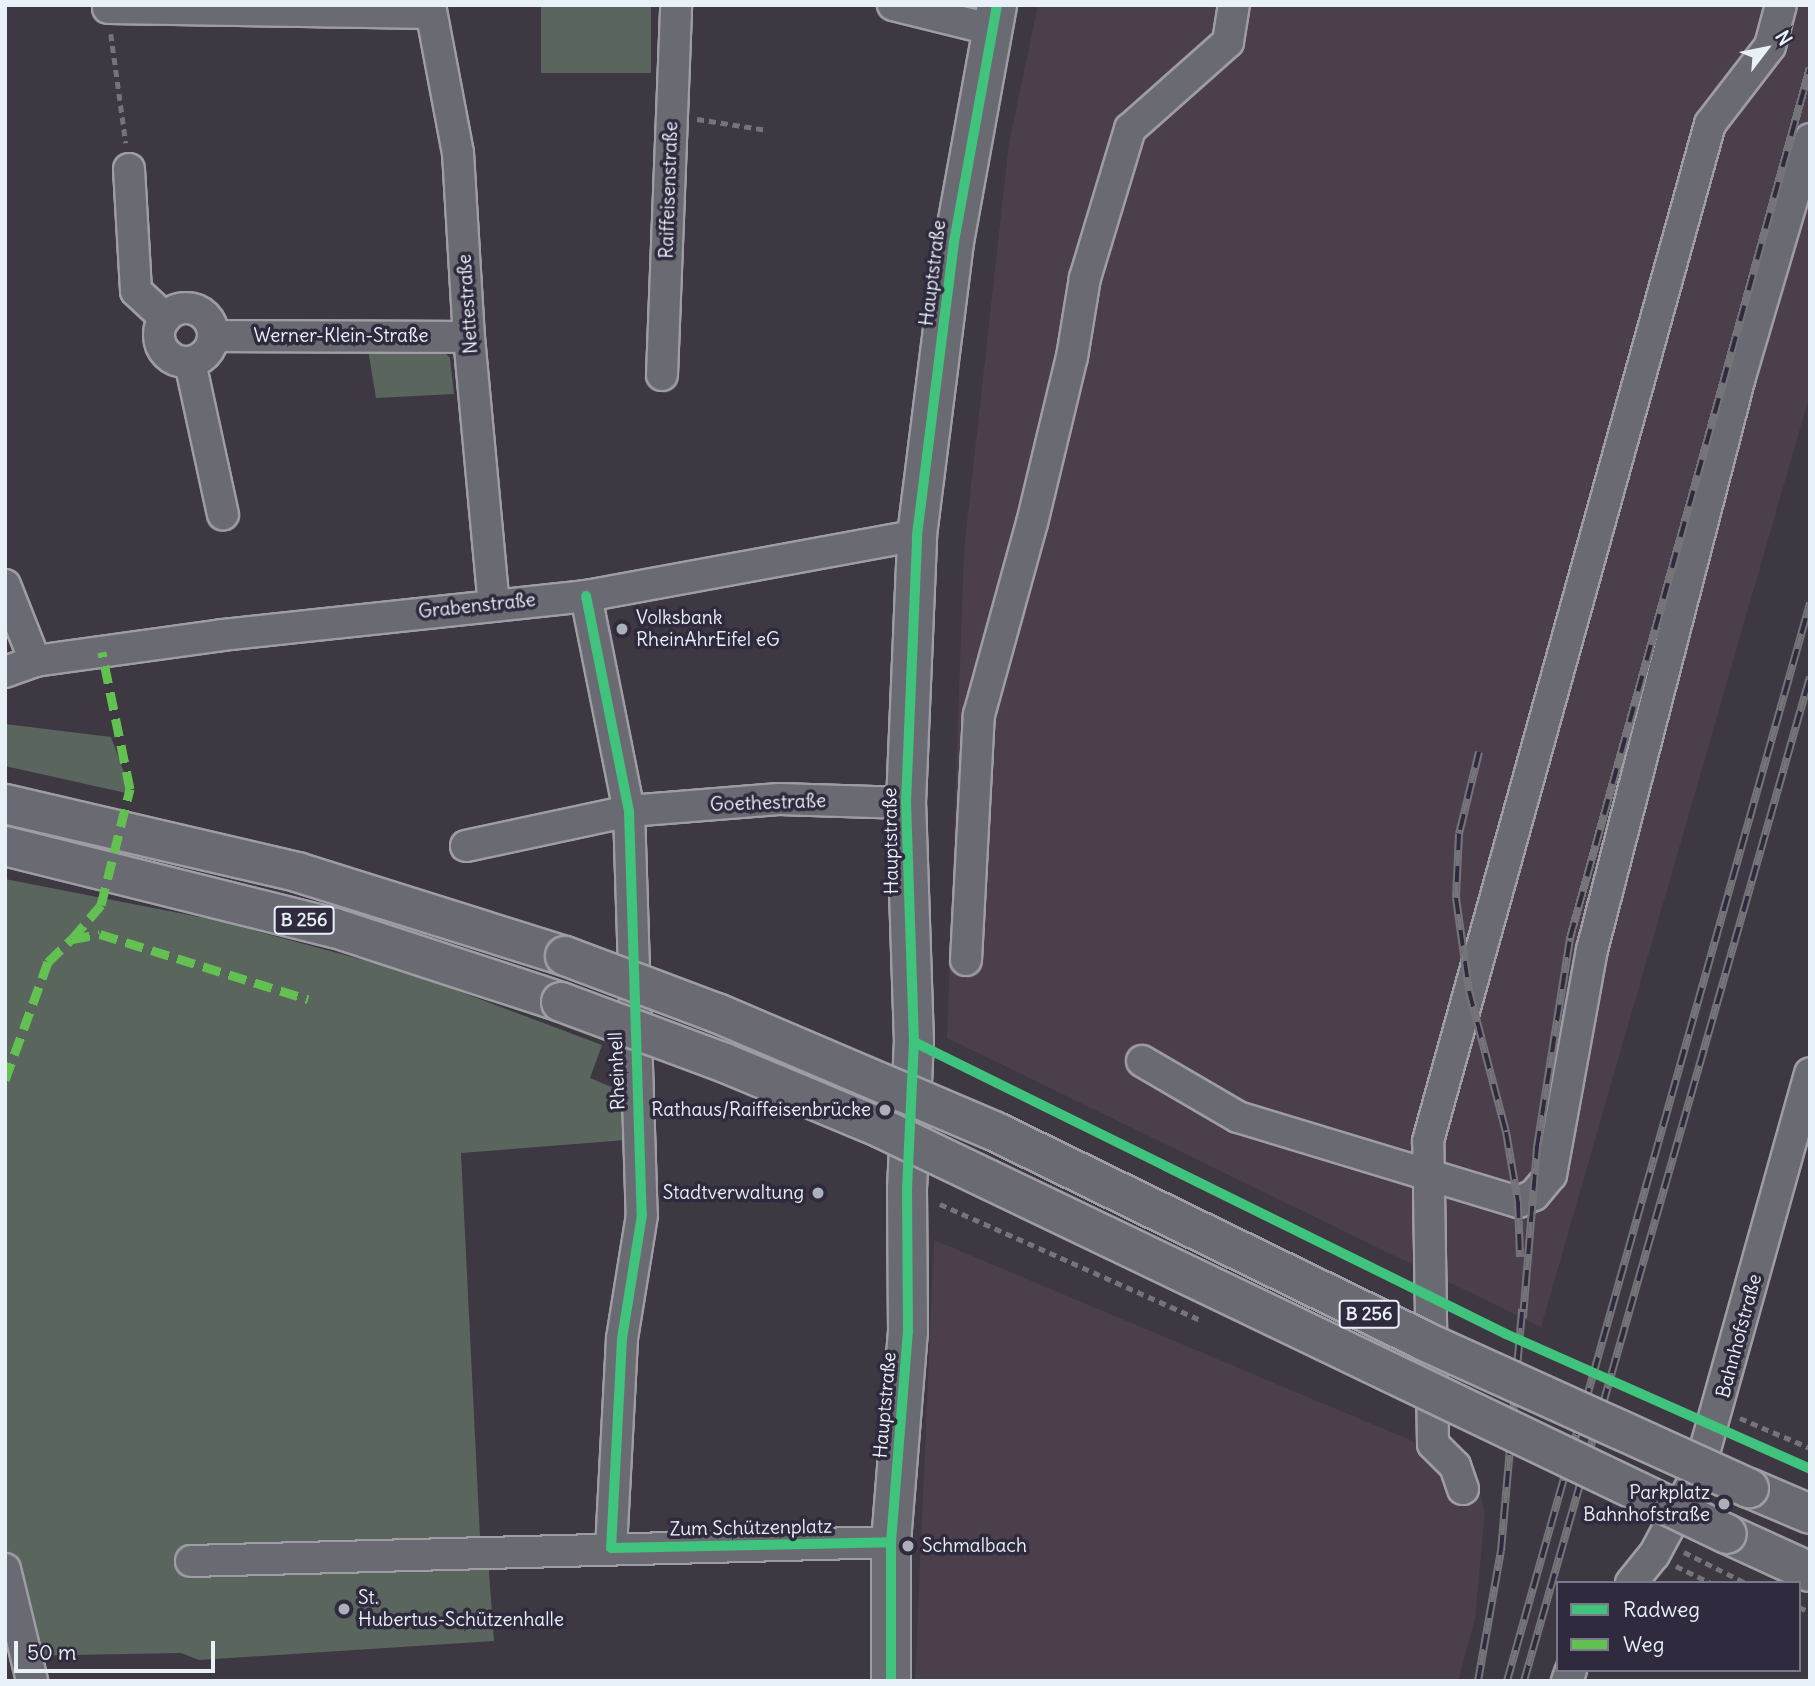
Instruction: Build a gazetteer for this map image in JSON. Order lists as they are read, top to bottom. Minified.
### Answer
{"streets":{"main road":["Hauptstraße","B 256"],"street":["Raiffeisenstraße","Nettestraße","Werner-Klein-Straße","Grabenstraße","Goethestraße","Rheinhell","Bahnhofstraße","Zum Schützenplatz"]},"crossings":[["Hauptstraße","Grabenstraße"],["Hauptstraße","Goethestraße"],["Hauptstraße","Zum Schützenplatz"],["Nettestraße","Werner-Klein-Straße"],["Nettestraße","Grabenstraße"],["Grabenstraße","Rheinhell"],["Goethestraße","Rheinhell"],["Rheinhell","Zum Schützenplatz"]],"places":["Volksbank RheinAhrEifel eG","Rathaus/Raiffeisenbrücke","Stadtverwaltung","Parkplatz Bahnhofstraße","Schmalbach","St. Hubertus-Schützenhalle"],"legend":["Radweg","Weg"],"scale_bar":"50 m","north":"top right"}
